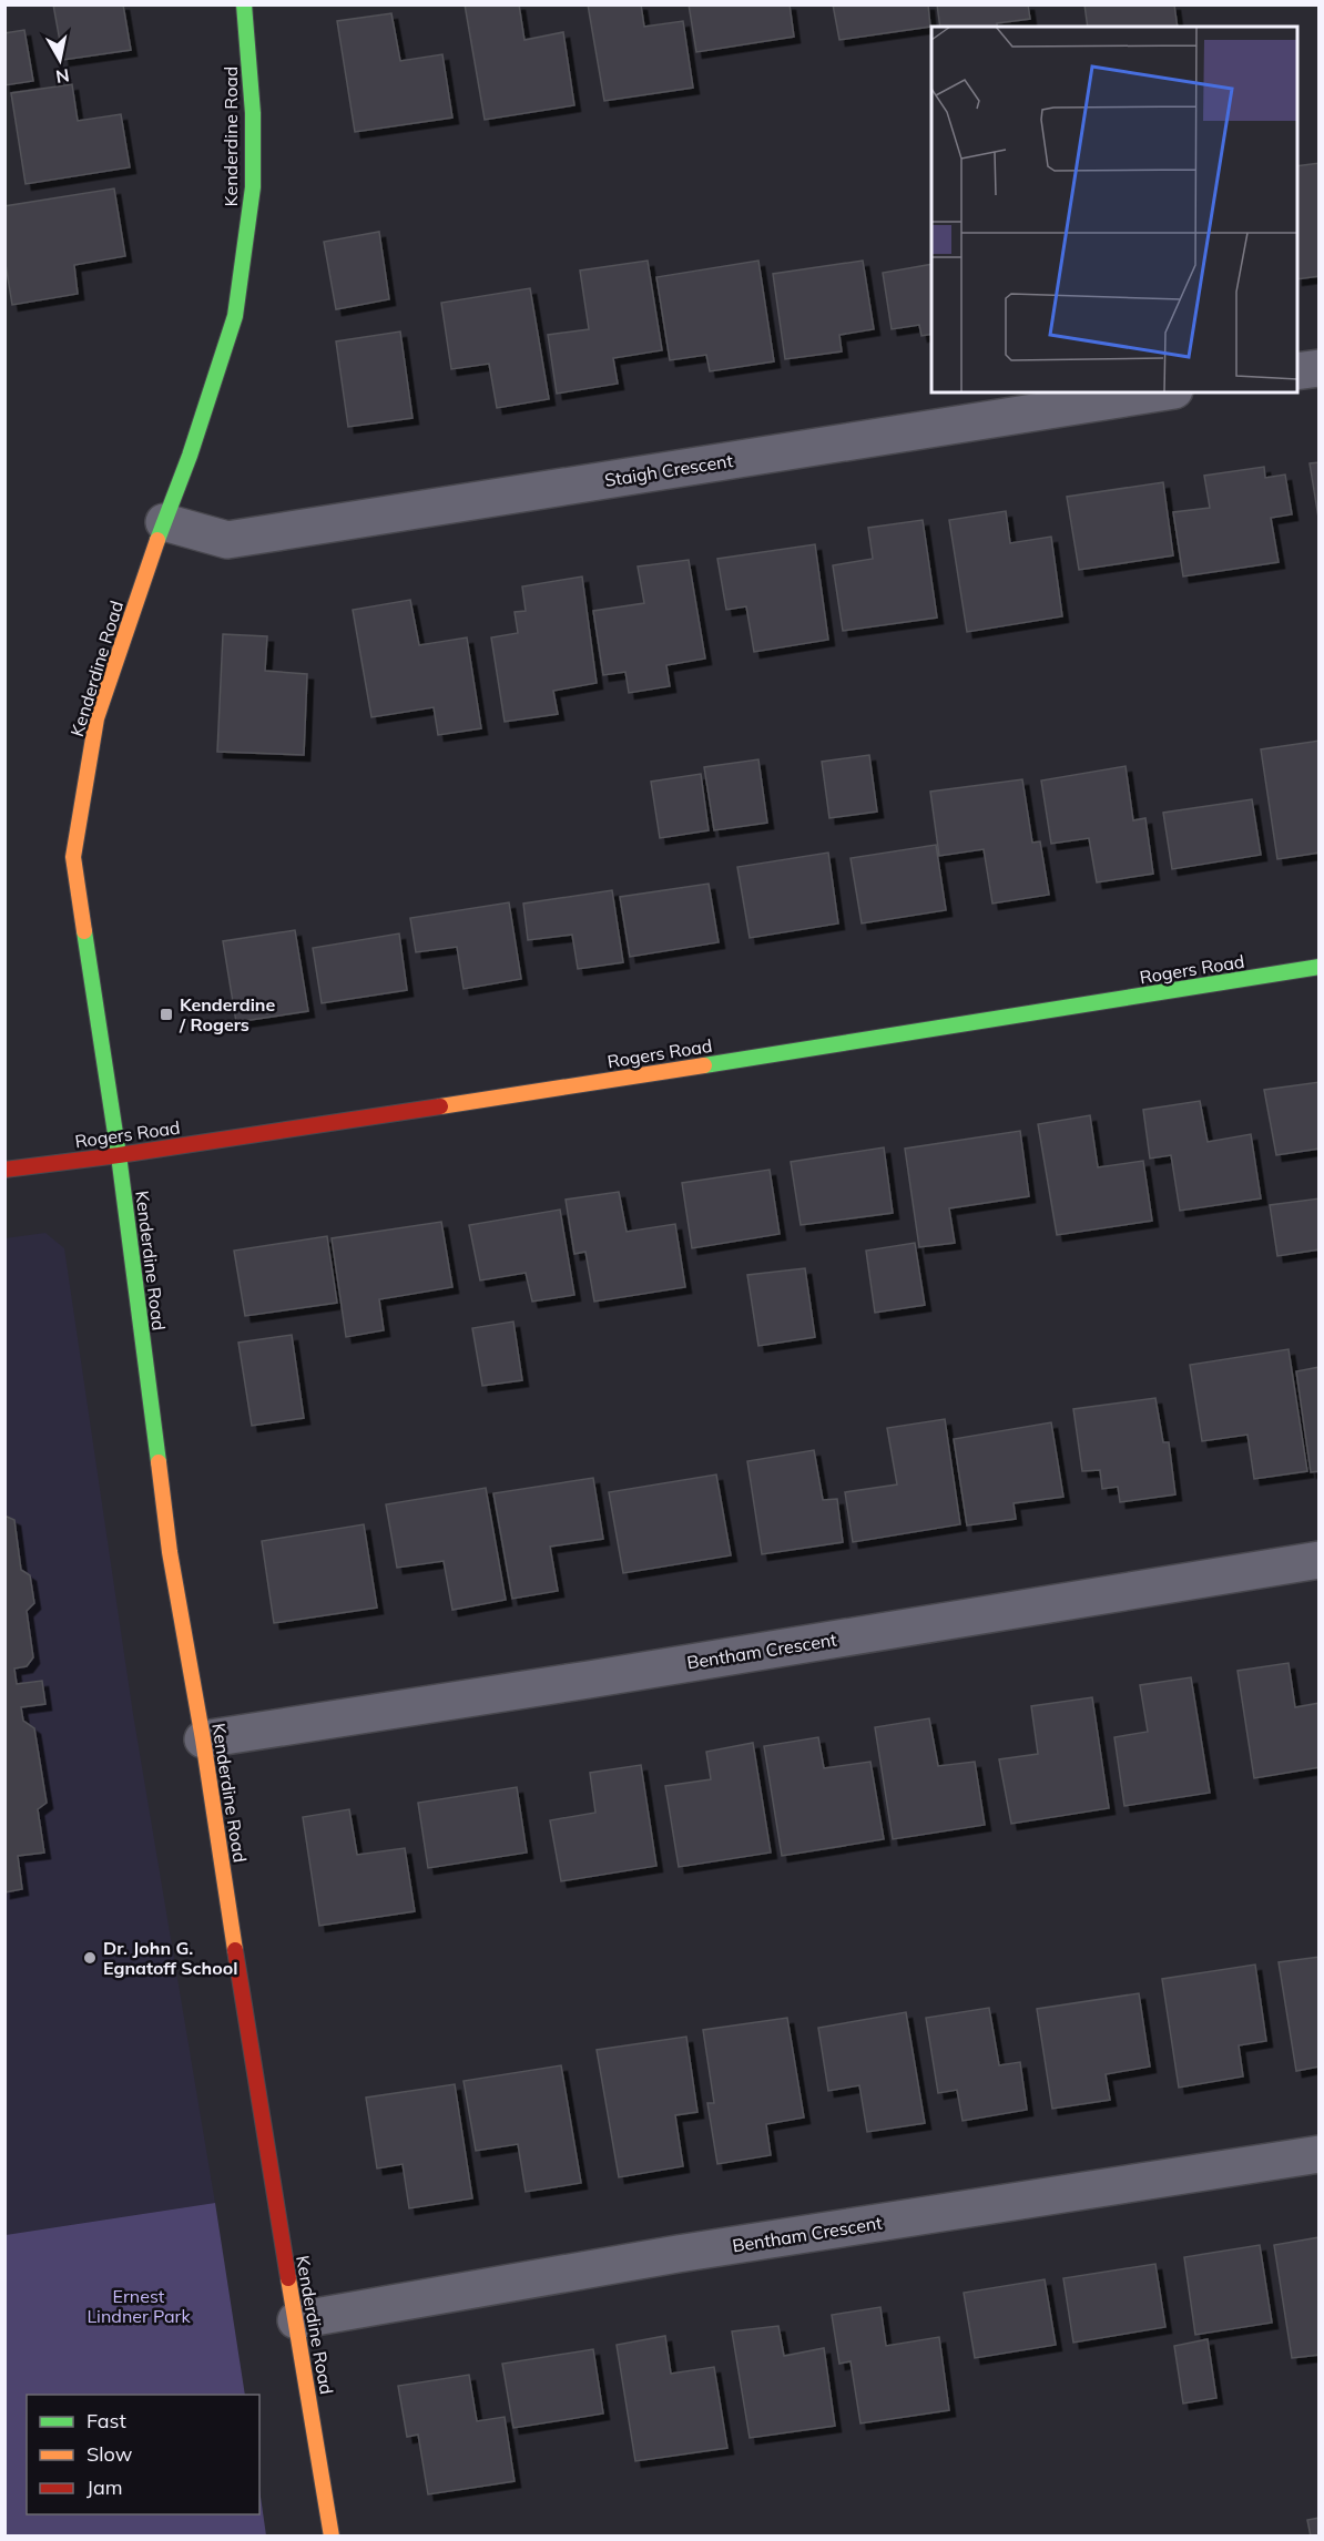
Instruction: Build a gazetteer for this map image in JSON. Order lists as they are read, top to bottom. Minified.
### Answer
{"streets":{"street":["Kenderdine Road","Staigh Crescent","Rogers Road","Bentham Crescent"]},"crossings":[["Kenderdine Road","Staigh Crescent"],["Kenderdine Road","Rogers Road"],["Kenderdine Road","Bentham Crescent"]],"parks":["Ernest Lindner Park"],"places":{"transit":["Kenderdine / Rogers"],"other":["Dr. John G. Egnatoff School"]},"legend":["Fast","Slow","Jam"],"north":"bottom"}
